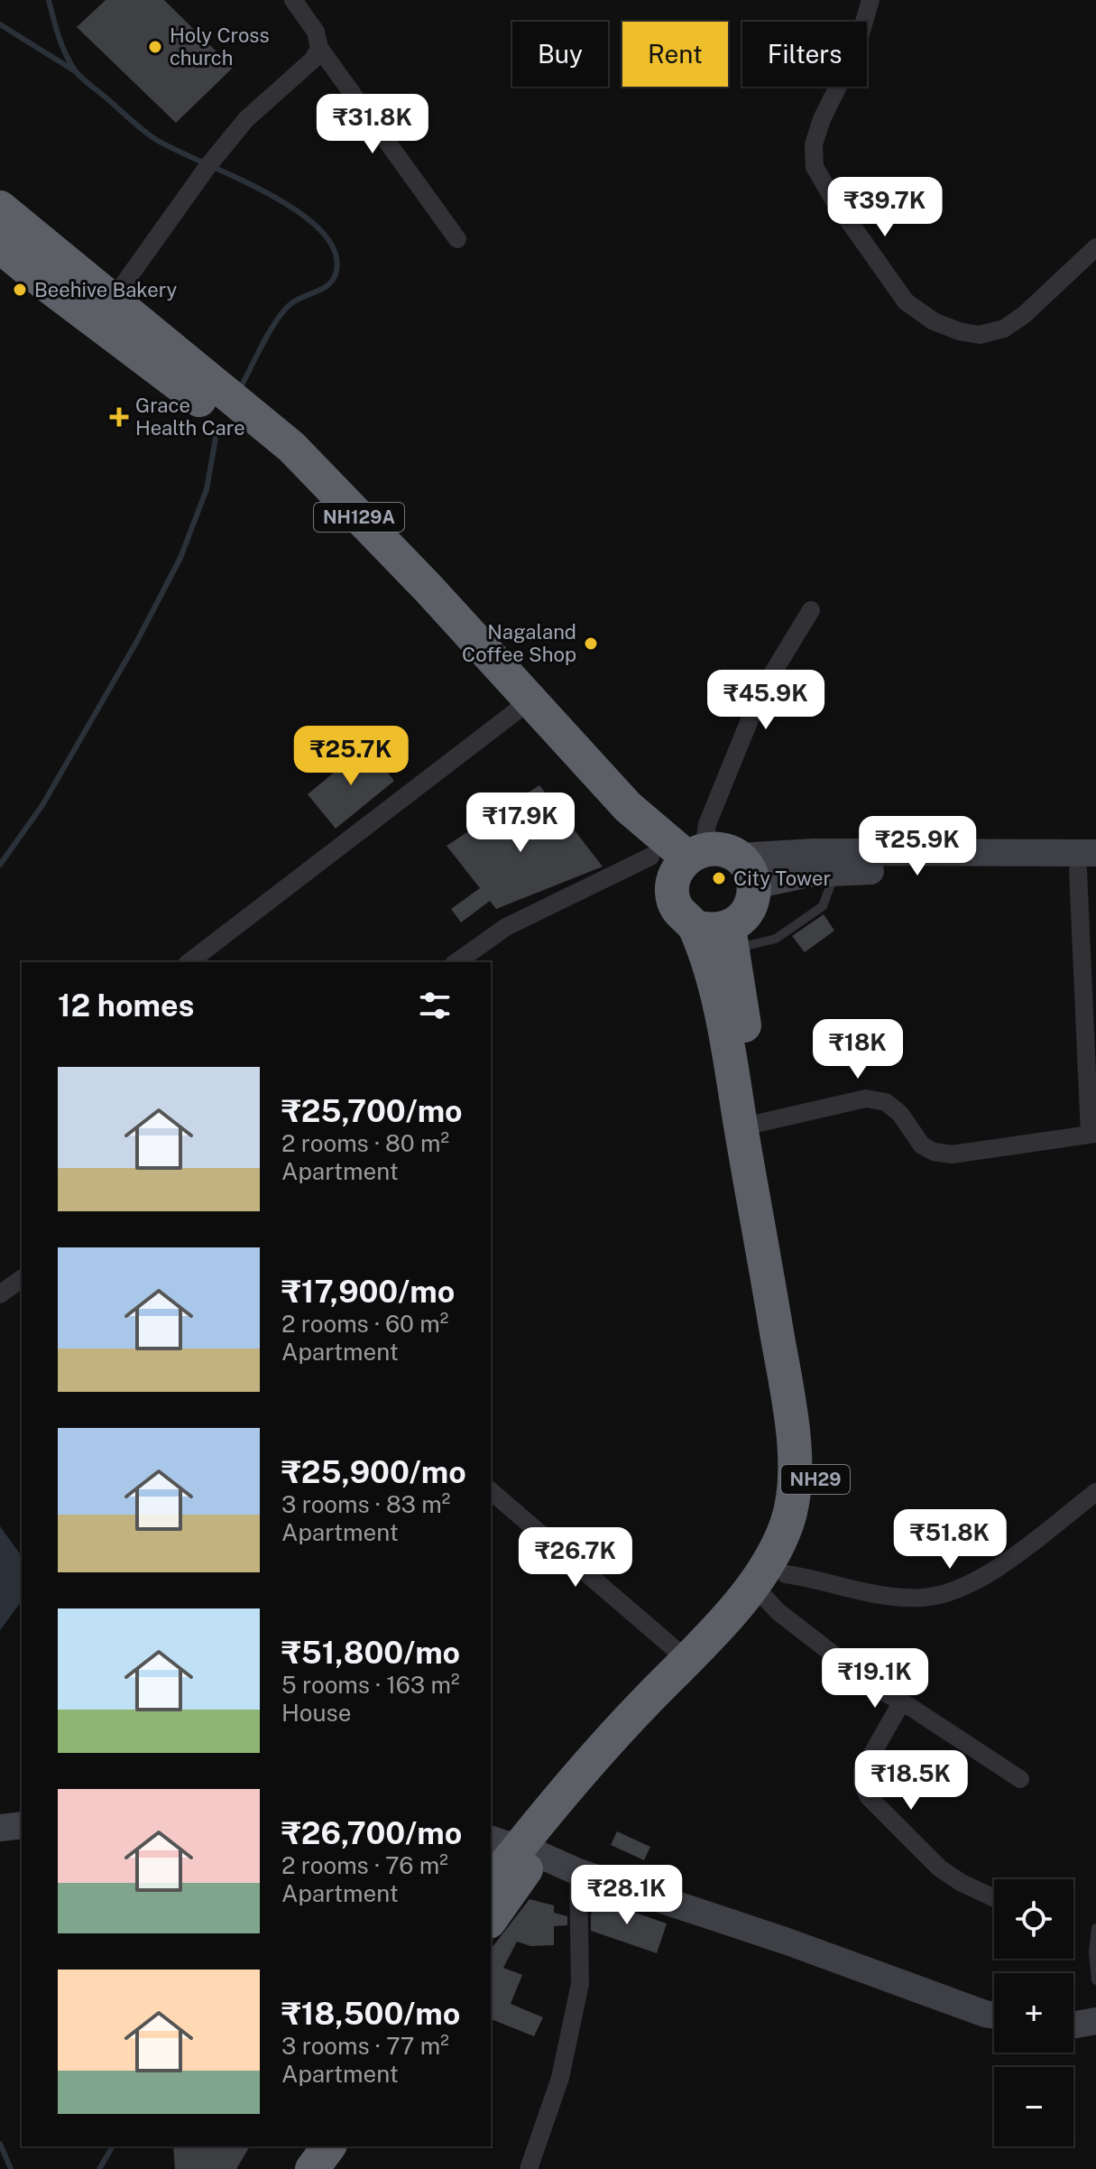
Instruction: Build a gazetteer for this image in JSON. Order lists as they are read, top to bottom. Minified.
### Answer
{"streets":{"highway":["NH129A","NH29"]},"crossings":[["NH129A","NH29"]],"places":{"other":["Holy Cross church","Beehive Bakery","Nagaland Coffee Shop","City Tower"],"health":["Grace Health Care"]},"page":{"chip":["Buy","Rent","Filters"],"price":["₹31.8K","₹39.7K","₹45.9K","₹25.7K","₹17.9K","₹25.9K","₹18K","₹51.8K","₹26.7K","₹19.1K","₹18.5K","₹28.1K"],"heading":"12 homes","list":[{"name":"₹25,700/mo","note":"2 rooms · 80 m² · Apartment"},{"name":"₹17,900/mo","note":"2 rooms · 60 m² · Apartment"},{"name":"₹25,900/mo","note":"3 rooms · 83 m² · Apartment"},{"name":"₹51,800/mo","note":"5 rooms · 163 m² · House"},{"name":"₹26,700/mo","note":"2 rooms · 76 m² · Apartment"},{"name":"₹18,500/mo","note":"3 rooms · 77 m² · Apartment"}],"map_buttons":["+","−"]}}
